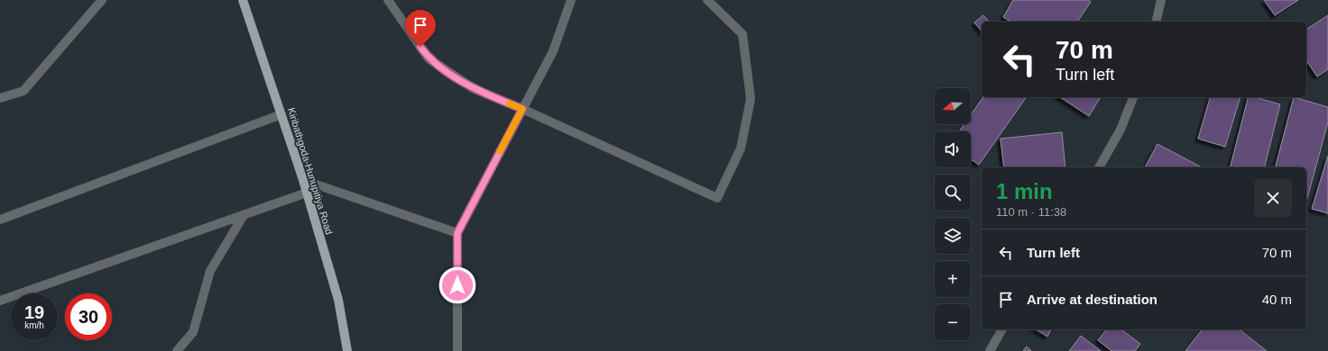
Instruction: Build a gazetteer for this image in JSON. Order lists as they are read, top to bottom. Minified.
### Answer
{"streets":{"main road":["Kiribathgoda-Hunupitiya Road"]},"north":"left","page":{"turn":["70 m","Turn left"],"map_buttons":["+","−"],"heading":["1 min","110 m · 11:38"],"list":[{"name":"Turn left","value":"70 m"},{"name":"Arrive at destination","value":"40 m"}],"speed":"19 km/h","limit":"30"}}
